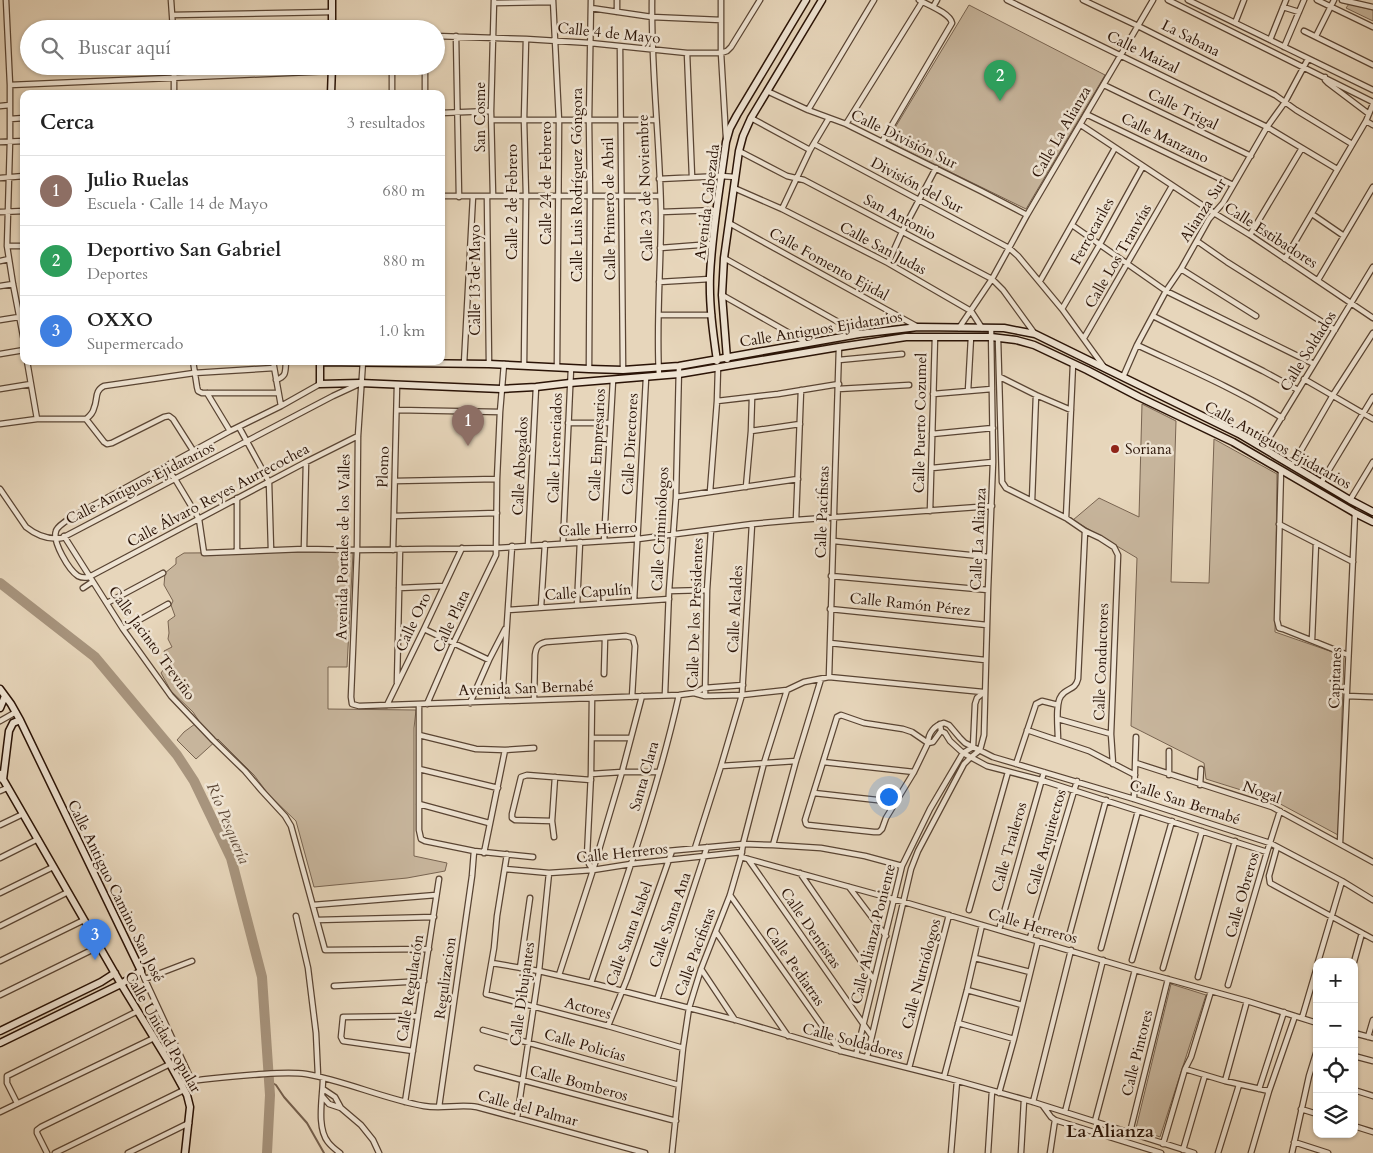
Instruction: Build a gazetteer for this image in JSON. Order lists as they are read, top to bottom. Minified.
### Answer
{"streets":{"street":["Calle 4 de Mayo","La Sabana","Calle Maizal","Calle Trigal","San Cosme","Calle La Alianza","Calle Manzano","Calle División Sur","Calle 24 de Febrero","Calle Luis Rodríguez Góngora","División del Sur","Calle 23 de Noviembre","Calle 2 de Febrero","Avenida Cabezada","Calle Primero de Abril","Alianza Sur","San Antonio","Ferrocariles","Calle Estibadores","Calle San Judas","Calle Los Tranvías","Calle Fomento Ejidal","Calle 13 de Mayo","Calle Antiguos Ejidatarios","Calle Soldados","Calle Puerto Cozumel","Calle Directores","Calle Empresarios","Calle Licenciados","Calle Abogados","Plomo","Calle Álvaro Reyes Aurrecochea","Calle Pacifistas","Calle Hierro","Calle Criminólogos","Avenida Portales de los Valles","Calle Capulín","Calle Ramón Pérez","Calle Alcaldes","Calle De los Presidentes","Calle Plata","Calle Oro","Calle Jacinto Treviño","Calle Conductores","Capitanes","Avenida San Bernabé","Santa Clara","Nogal","Calle San Bernabé","Calle Arquitectos","Calle Traileros","Calle Herreros","Calle Antiguo Camino San José","Calle Obreros","Calle Santa Ana","Calle Dentistas","Calle Santa Isabel","Calle Alianza Poniente","Calle Pediatras","Calle Nutriólogos","Regulizacion","Calle Regulación","Calle Dibujantes","Actores","Calle Unidad Popular","Calle Soldadores","Calle Policías","Calle Pintores","Calle Bomberos","Calle del Palmar"]},"crossings":[["Calle 4 de Mayo","San Cosme"],["Calle 4 de Mayo","Calle 24 de Febrero"],["Calle 4 de Mayo","Calle Luis Rodríguez Góngora"],["Calle 4 de Mayo","Calle 23 de Noviembre"],["Calle 4 de Mayo","Calle 2 de Febrero"],["Calle 4 de Mayo","Calle Primero de Abril"],["La Sabana","Calle La Alianza"],["La Sabana","Alianza Sur"],["Calle Maizal","Calle La Alianza"],["Calle Maizal","Alianza Sur"],["Calle Trigal","Calle La Alianza"],["Calle Trigal","Alianza Sur"],["Calle La Alianza","Calle Manzano"],["Calle La Alianza","Calle División Sur"],["Calle La Alianza","División del Sur"],["Calle La Alianza","San Antonio"],["Calle La Alianza","Calle Estibadores"],["Calle La Alianza","Calle San Judas"],["Calle La Alianza","Calle Antiguos Ejidatarios"],["Calle La Alianza","Calle Hierro"],["Calle La Alianza","Calle Ramón Pérez"],["Calle La Alianza","Avenida San Bernabé"],["Calle La Alianza","Calle San Bernabé"],["Calle La Alianza","Calle Alianza Poniente"],["Calle Manzano","Alianza Sur"],["Calle División Sur","Avenida Cabezada"],["Calle 24 de Febrero","Calle Antiguos Ejidatarios"],["Calle Luis Rodríguez Góngora","Calle Antiguos Ejidatarios"],["División del Sur","Ferrocariles"],["División del Sur","Calle Los Tranvías"],["División del Sur","Calle Antiguos Ejidatarios"],["Calle 23 de Noviembre","Calle Antiguos Ejidatarios"],["Calle 2 de Febrero","Calle Antiguos Ejidatarios"],["Avenida Cabezada","San Antonio"],["Avenida Cabezada","Calle San Judas"],["Avenida Cabezada","Calle Fomento Ejidal"],["Avenida Cabezada","Calle Antiguos Ejidatarios"],["Calle Primero de Abril","Calle Antiguos Ejidatarios"],["Alianza Sur","Calle Estibadores"],["Alianza Sur","Calle Antiguos Ejidatarios"],["Ferrocariles","Calle Estibadores"],["Calle Estibadores","Calle Los Tranvías"],["Calle Estibadores","Calle Soldados"],["Calle Fomento Ejidal","Calle Antiguos Ejidatarios"],["Calle 13 de Mayo","Calle Antiguos Ejidatarios"],["Calle Antiguos Ejidatarios","Calle Soldados"],["Calle Antiguos Ejidatarios","Calle Puerto Cozumel"],["Calle Antiguos Ejidatarios","Calle Directores"],["Calle Antiguos Ejidatarios","Calle Empresarios"],["Calle Antiguos Ejidatarios","Calle Licenciados"],["Calle Antiguos Ejidatarios","Calle Abogados"],["Calle Antiguos Ejidatarios","Plomo"],["Calle Antiguos Ejidatarios","Calle Pacifistas"],["Calle Antiguos Ejidatarios","Calle Criminólogos"],["Calle Antiguos Ejidatarios","Avenida Portales de los Valles"],["Calle Antiguos Ejidatarios","Calle Plata"],["Calle Antiguos Ejidatarios","Calle Jacinto Treviño"],["Calle Antiguos Ejidatarios","Capitanes"],["Calle Puerto Cozumel","Calle Hierro"],["Calle Directores","Calle Hierro"],["Calle Directores","Calle Capulín"],["Calle Empresarios","Calle Hierro"],["Calle Licenciados","Calle Hierro"],["Calle Abogados","Calle Hierro"],["Plomo","Calle Hierro"],["Calle Álvaro Reyes Aurrecochea","Calle Hierro"],["Calle Álvaro Reyes Aurrecochea","Avenida Portales de los Valles"],["Calle Álvaro Reyes Aurrecochea","Calle Jacinto Treviño"],["Calle Pacifistas","Calle Hierro"],["Calle Pacifistas","Calle Ramón Pérez"],["Calle Pacifistas","Avenida San Bernabé"],["Calle Pacifistas","Calle Herreros"],["Calle Pacifistas","Calle Pediatras"],["Calle Pacifistas","Actores"],["Calle Pacifistas","Calle Soldadores"],["Calle Pacifistas","Calle Policías"],["Calle Pacifistas","Calle Bomberos"],["Calle Hierro","Calle Criminólogos"],["Calle Hierro","Avenida Portales de los Valles"],["Calle Hierro","Calle Alcaldes"],["Calle Hierro","Calle De los Presidentes"],["Calle Hierro","Calle Plata"],["Calle Hierro","Calle Oro"],["Calle Criminólogos","Calle Capulín"],["Calle Criminólogos","Avenida San Bernabé"],["Avenida Portales de los Valles","Avenida San Bernabé"],["Calle Alcaldes","Avenida San Bernabé"],["Calle De los Presidentes","Avenida San Bernabé"],["Calle Plata","Avenida San Bernabé"],["Calle Oro","Avenida San Bernabé"],["Calle Jacinto Treviño","Calle Regulación"],["Capitanes","Nogal"],["Avenida San Bernabé","Santa Clara"],["Santa Clara","Calle Herreros"],["Santa Clara","Calle Soldadores"],["Nogal","Calle Obreros"],["Calle San Bernabé","Calle Arquitectos"],["Calle San Bernabé","Calle Traileros"],["Calle San Bernabé","Calle Obreros"],["Calle San Bernabé","Calle Alianza Poniente"],["Calle Arquitectos","Calle Herreros"],["Calle Traileros","Calle Herreros"],["Calle Herreros","Calle Santa Ana"],["Calle Herreros","Calle Dentistas"],["Calle Herreros","Calle Santa Isabel"],["Calle Herreros","Calle Alianza Poniente"],["Calle Herreros","Calle Nutriólogos"],["Calle Herreros","Calle Dibujantes"],["Calle Herreros","Calle Pintores"],["Calle Antiguo Camino San José","Calle del Palmar"],["Calle Santa Ana","Calle Soldadores"],["Calle Dentistas","Calle Alianza Poniente"],["Calle Santa Isabel","Actores"],["Calle Santa Isabel","Calle Soldadores"],["Calle Alianza Poniente","Calle Soldadores"],["Calle Pediatras","Calle Soldadores"],["Calle Nutriólogos","Calle Soldadores"],["Regulizacion","Calle del Palmar"],["Calle Regulación","Calle del Palmar"],["Calle Dibujantes","Actores"],["Calle Dibujantes","Calle Soldadores"],["Calle Dibujantes","Calle Policías"],["Calle Dibujantes","Calle Bomberos"],["Calle Dibujantes","Calle del Palmar"],["Actores","Calle Soldadores"],["Calle Unidad Popular","Calle del Palmar"],["Calle Soldadores","Calle Pintores"]],"districts":["La Alianza"],"water":["Río Pesquería"],"places":["Soriana"],"page":{"search":"Buscar aquí","pins":["2","1","3"],"heading":["Cerca","3 resultados"],"list":[{"mark":"1","name":"Julio Ruelas","note":"Escuela · Calle 14 de Mayo","value":"680 m"},{"mark":"2","name":"Deportivo San Gabriel","note":"Deportes","value":"880 m"},{"mark":"3","name":"OXXO","note":"Supermercado","value":"1.0 km"}],"map_buttons":["+","−"]}}
